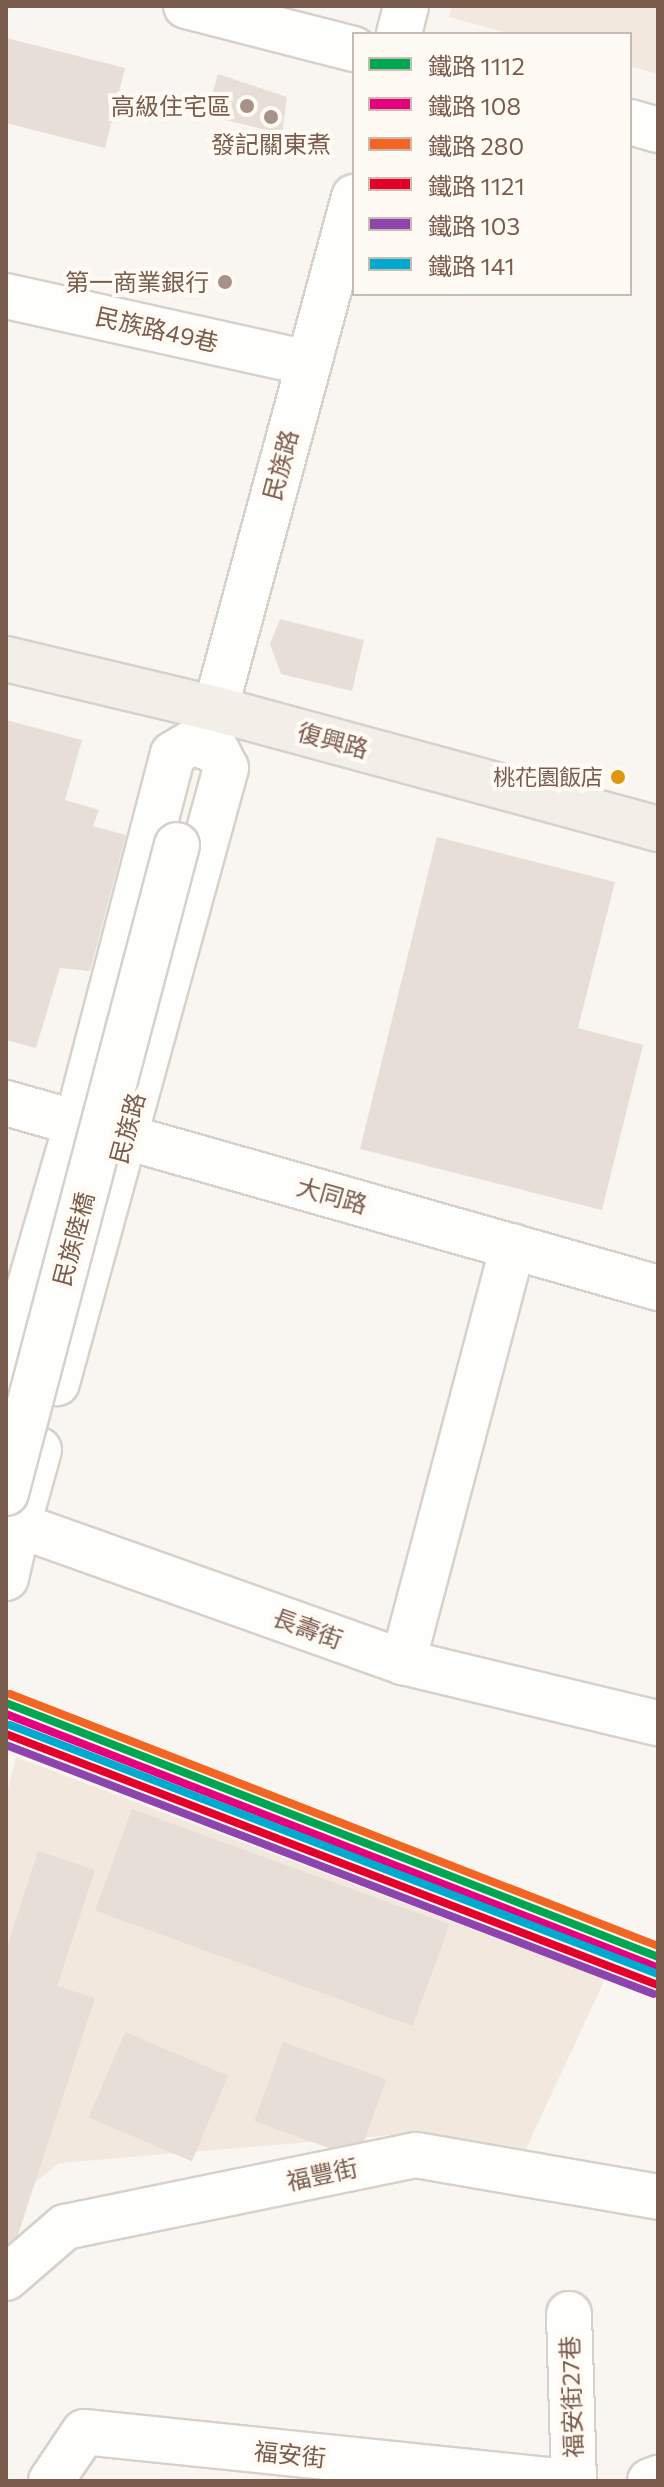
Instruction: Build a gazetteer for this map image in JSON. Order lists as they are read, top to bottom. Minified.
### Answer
{"streets":{"main road":["復興路"],"street":["民族路49巷","民族路","大同路","民族陸橋","長壽街","福豐街","福安街27巷","福安街"]},"crossings":[["民族路49巷","民族路"],["民族路","復興路"],["民族路","大同路"],["民族路","民族陸橋"],["民族路","長壽街"],["民族陸橋","長壽街"]],"places":["高級住宅區","發記關東煮","第一商業銀行","桃花園飯店"],"lines":["rail line 280","rail line 1112","rail line 108","rail line 141","rail line 1121","rail line 103"],"legend":["鐵路 1112","鐵路 108","鐵路 280","鐵路 1121","鐵路 103","鐵路 141"]}
